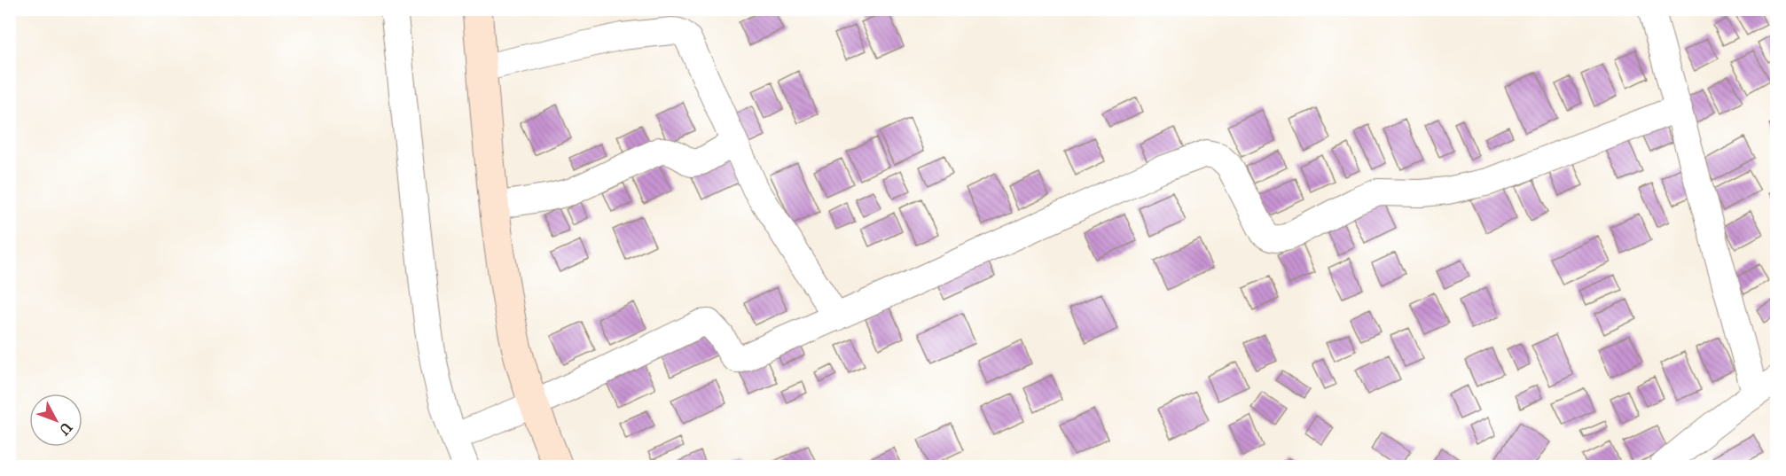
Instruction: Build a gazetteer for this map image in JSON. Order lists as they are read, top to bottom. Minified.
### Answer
{"north":"bottom right"}
